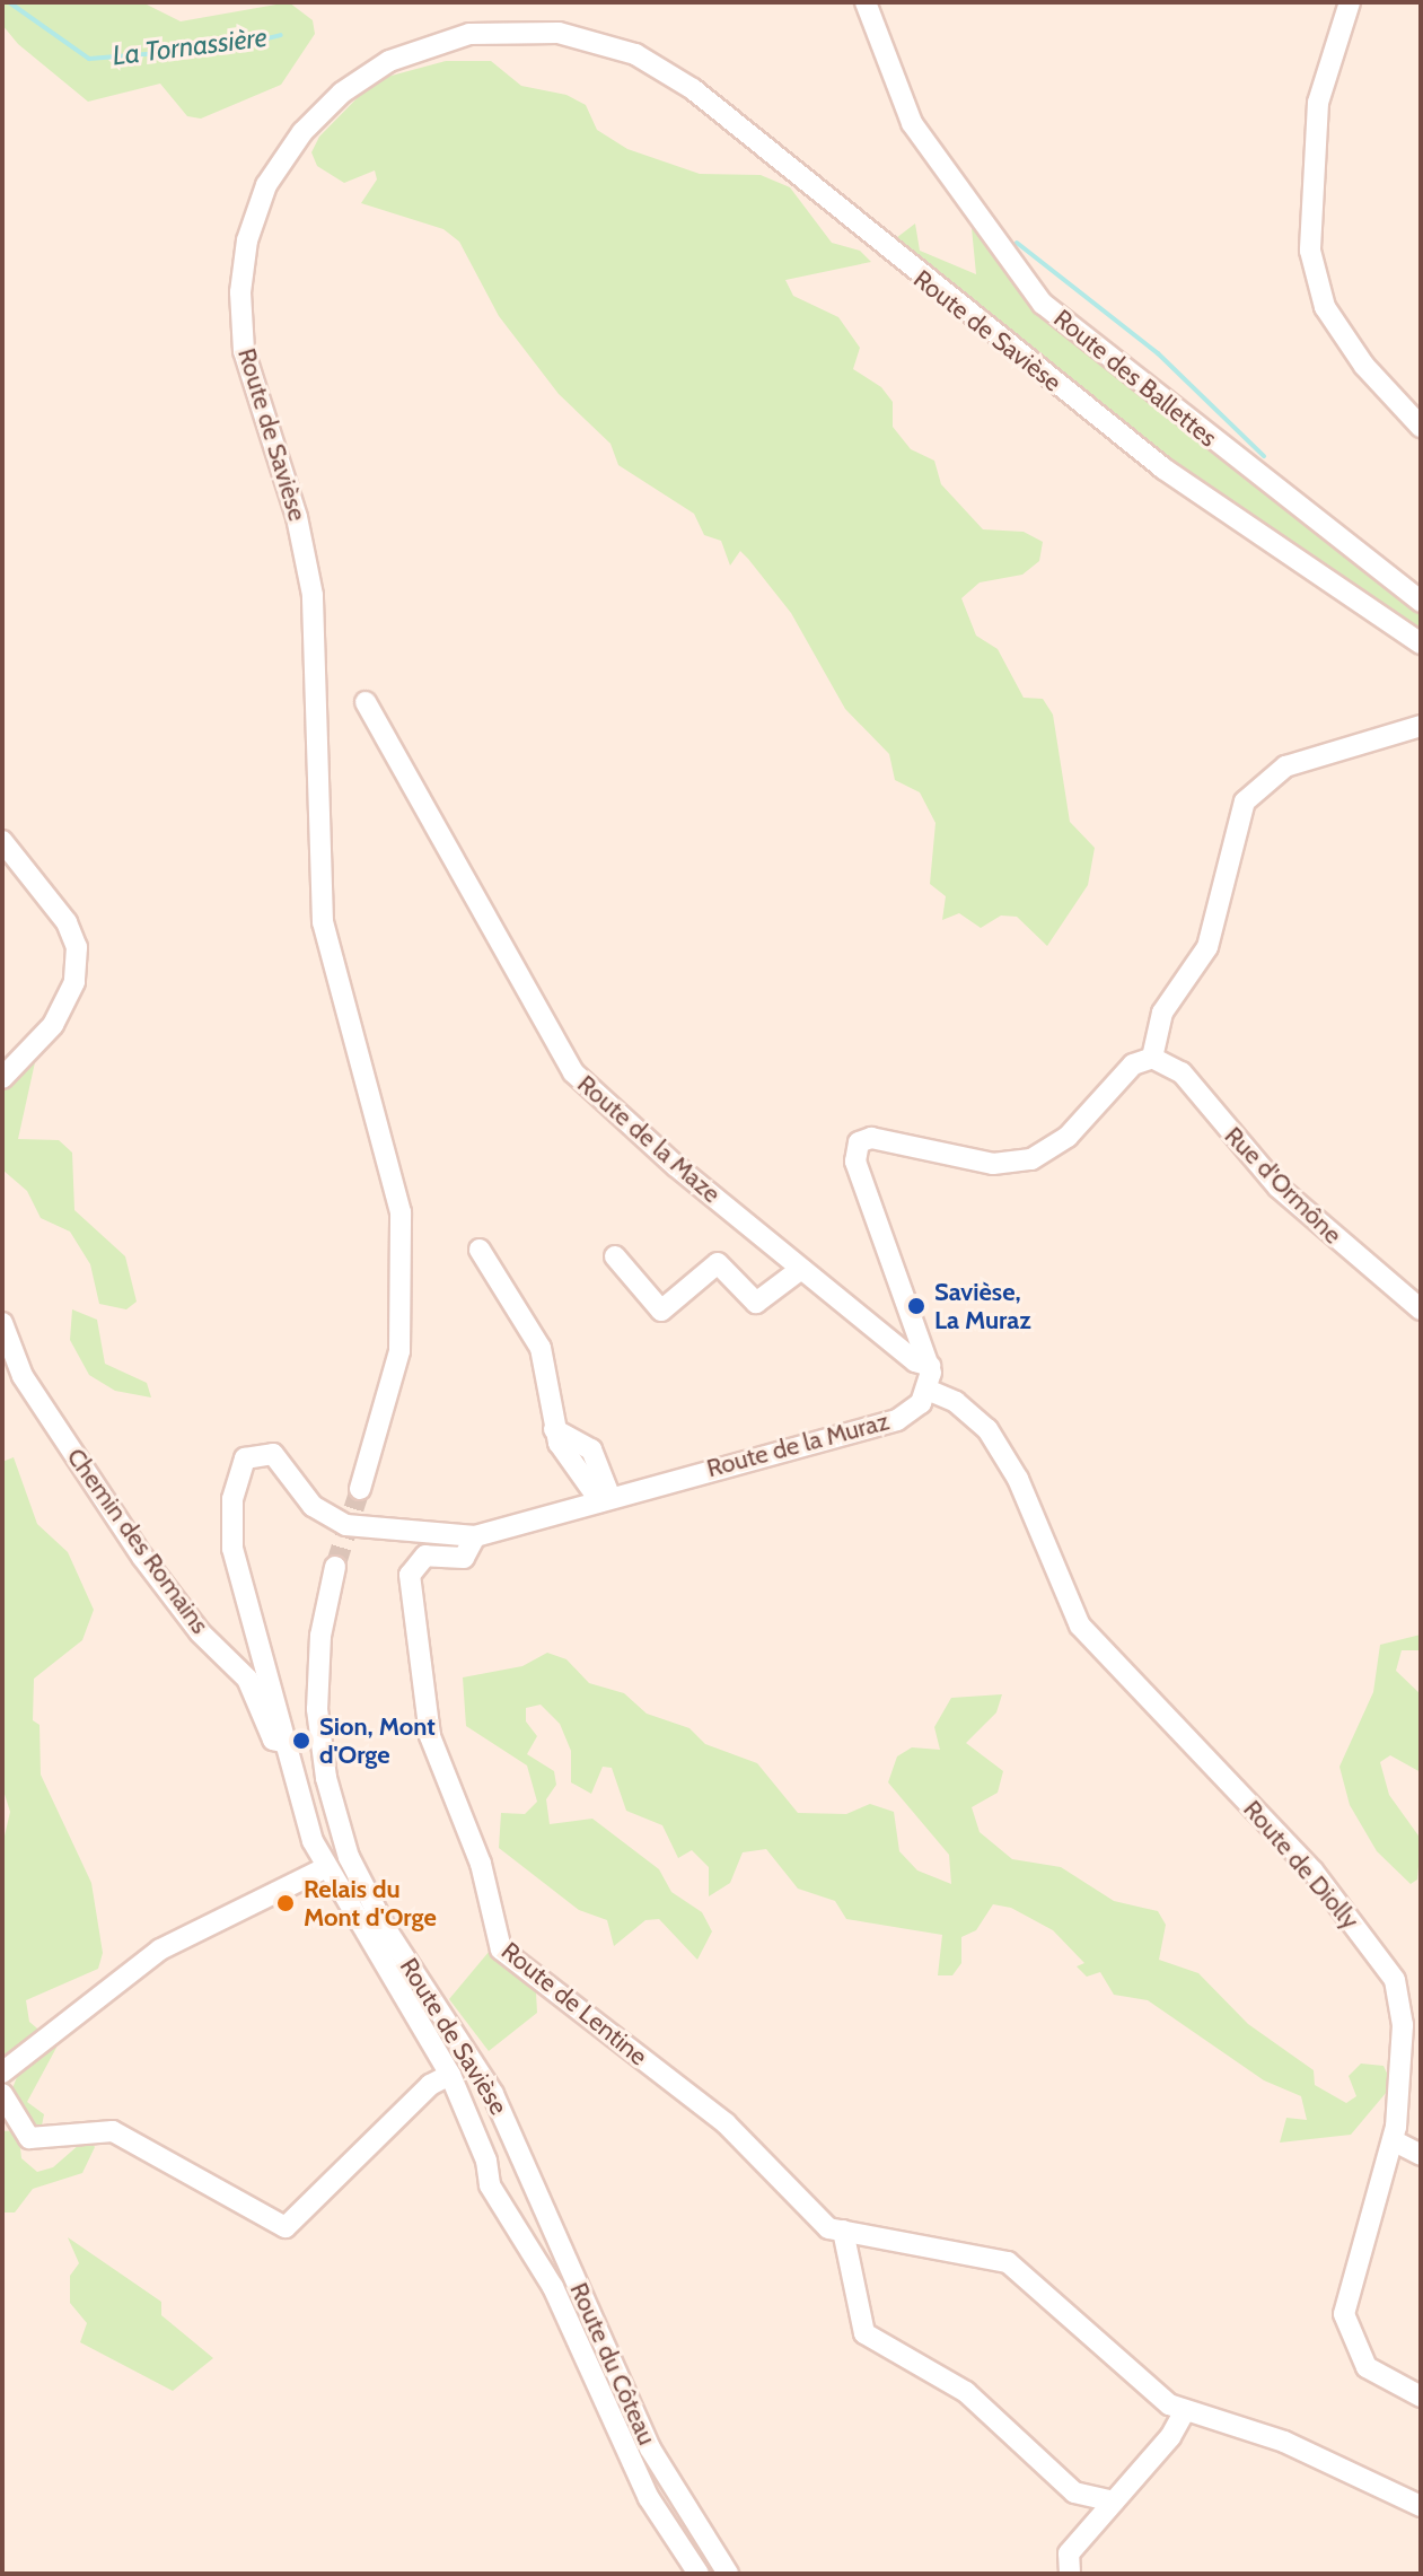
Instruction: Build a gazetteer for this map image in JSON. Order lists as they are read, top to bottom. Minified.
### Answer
{"streets":{"street":["Route de Savièse","Route des Ballettes","Route de la Maze","Rue d'Ormône","Route de la Muraz","Chemin des Romains","Route de Diolly","Route de Lentine","Route du Côteau"]},"crossings":[["Route de Savièse","Route du Côteau"],["Route de la Muraz","Chemin des Romains"],["Route de la Muraz","Route de Diolly"],["Route de la Muraz","Route de Lentine"]],"water":["La Tornassière"],"places":["Savièse, La Muraz","Sion, Mont d'Orge","Relais du Mont d'Orge"]}
